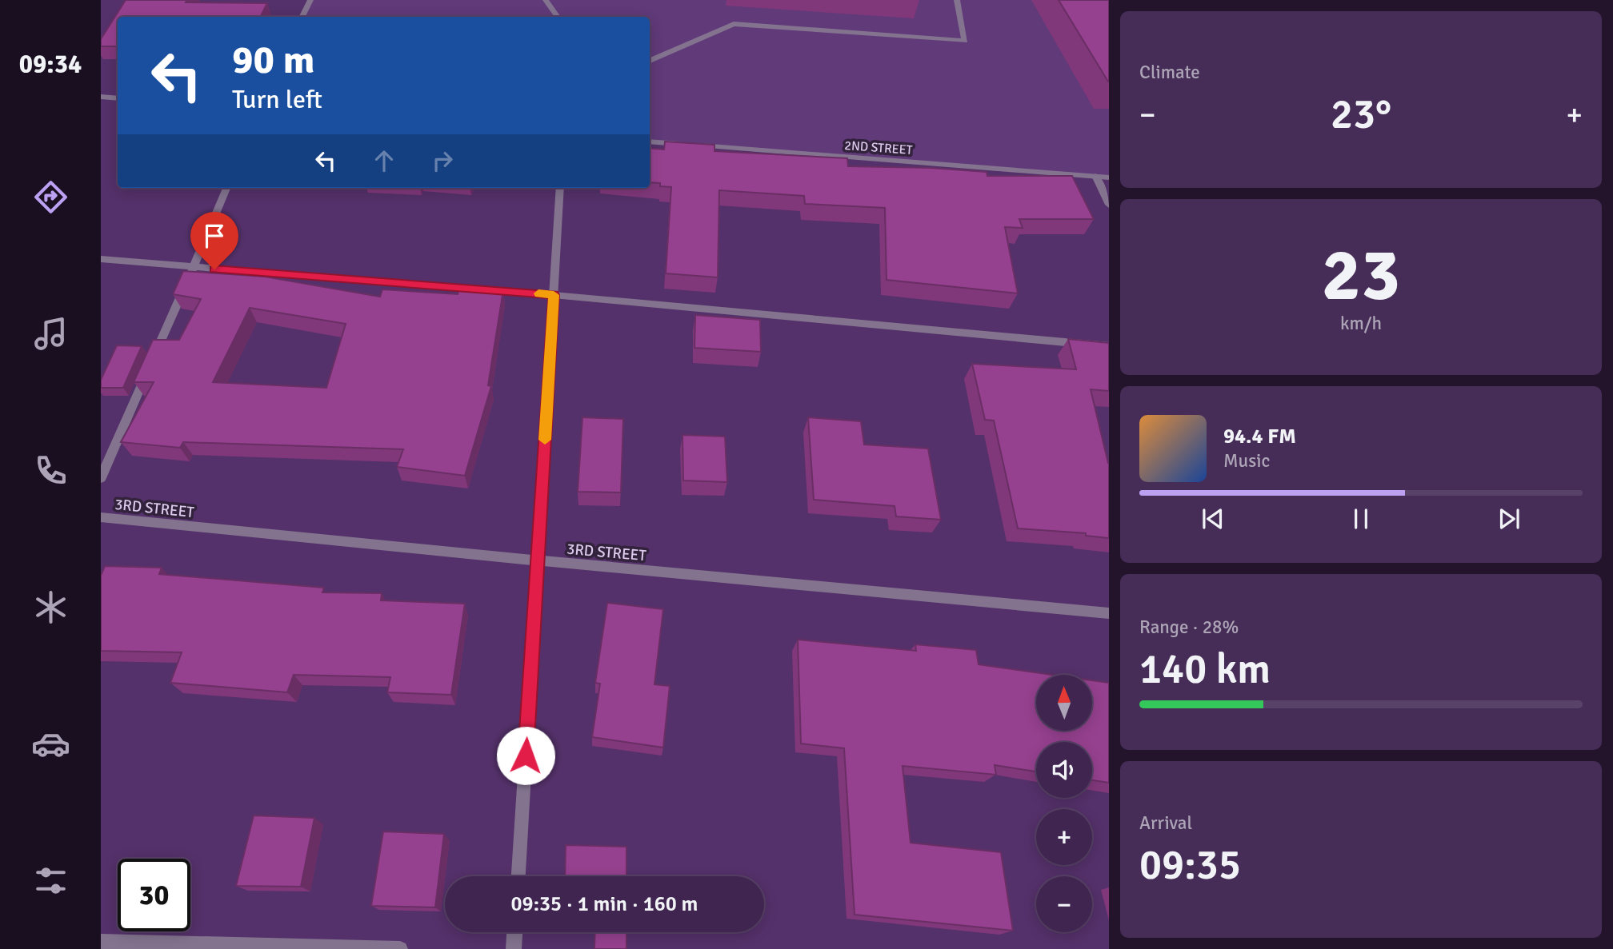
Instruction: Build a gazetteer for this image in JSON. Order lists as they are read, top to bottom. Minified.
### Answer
{"streets":{"street":["2ND STREET","3RD STREET"]},"north":"top","page":{"tabs":"09:34","tile":["Climate",["23","km/h"],["Range · 28%","140 km"],["Arrival","09:35"]],"turn":["90 m","Turn left"],"heat":["−","23°","+"],"song":["94.4 FM","Music"],"map_buttons":["+","−"],"limit":"30","trip":"09:35 · 1 min · 160 m"}}
